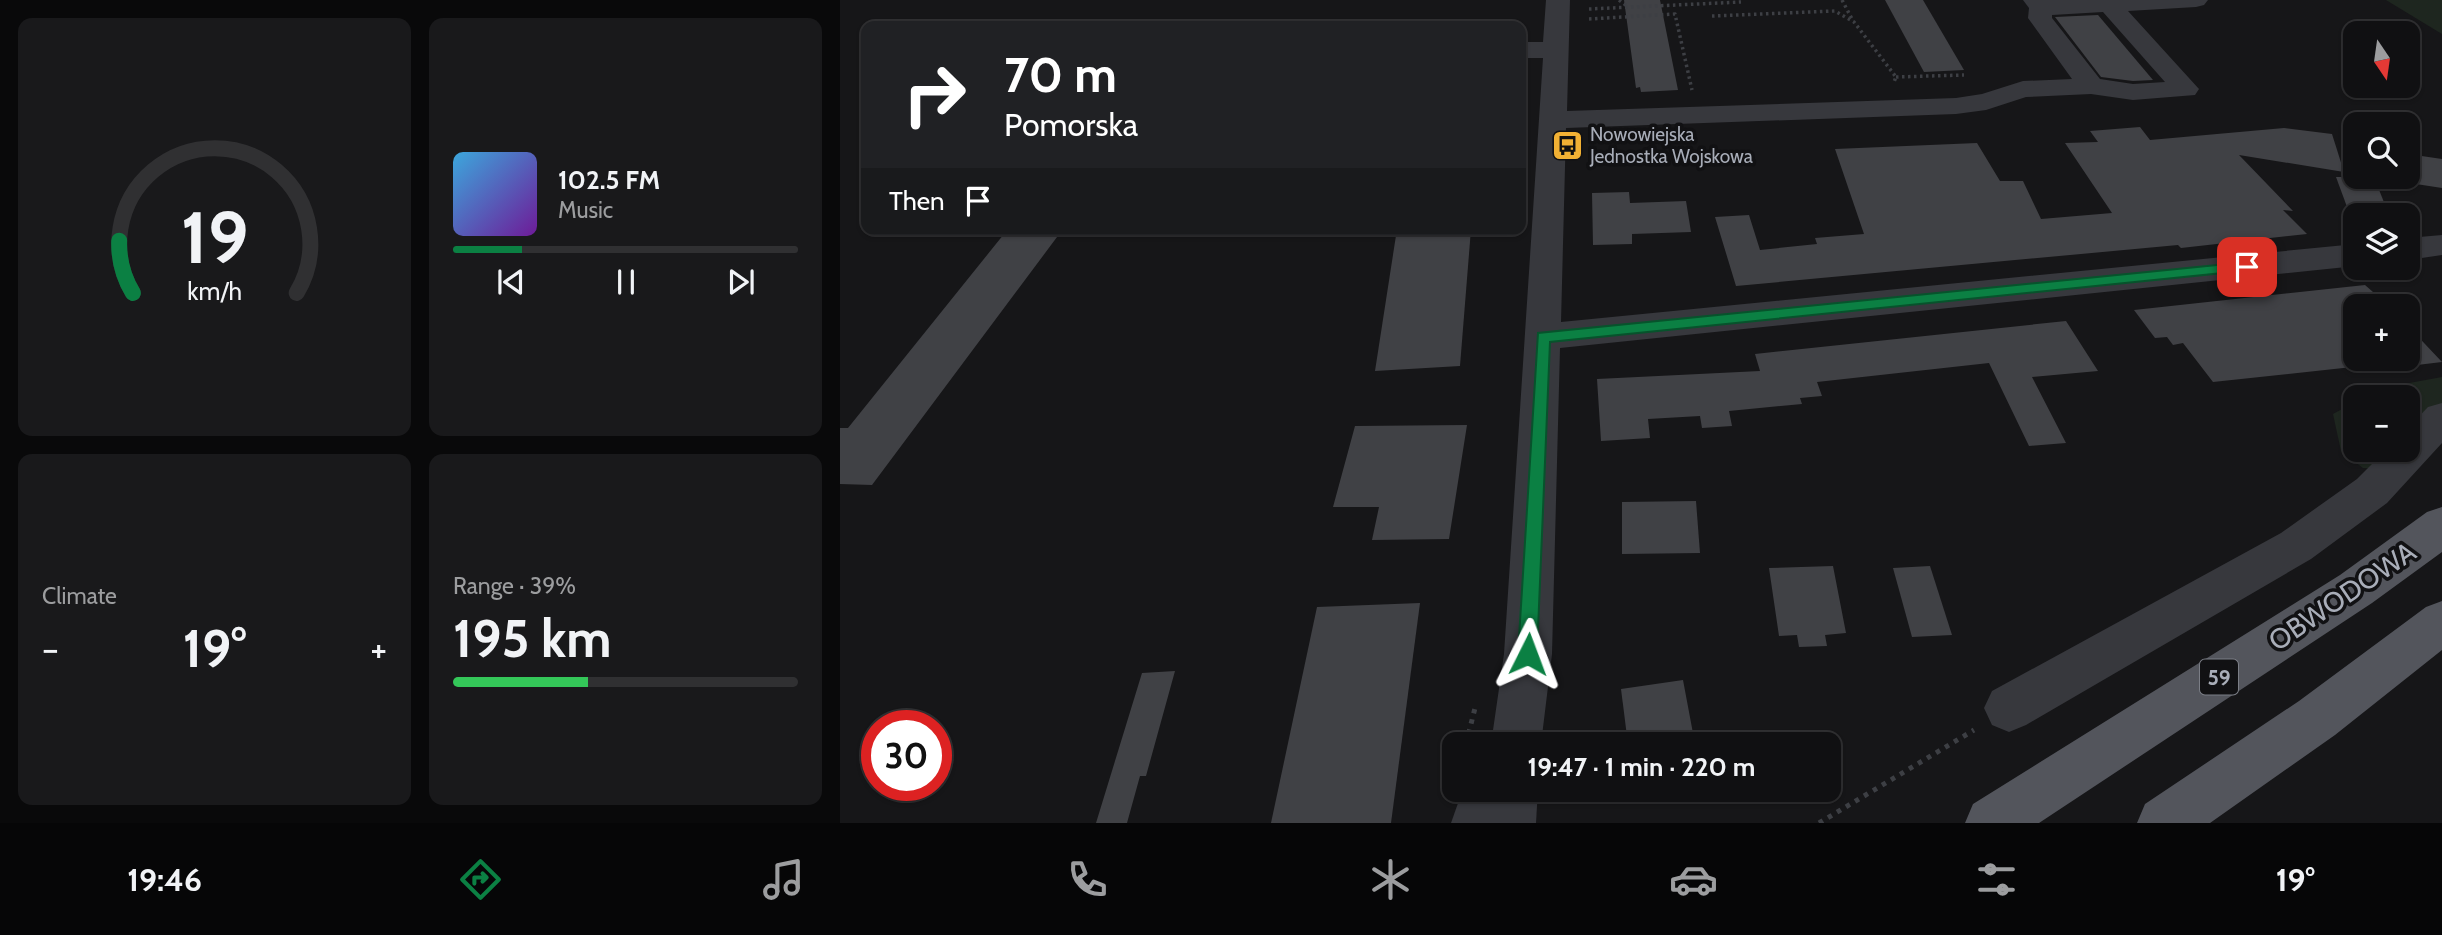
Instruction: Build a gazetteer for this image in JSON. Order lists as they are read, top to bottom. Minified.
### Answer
{"streets":{"main road":["OBWODOWA","59"]},"places":{"bus stop":["Nowowiejska Jednostka Wojskowa"]},"north":"bottom","page":{"map_buttons":["+","−"],"turn":["70 m","Pomorska"],"song":["102.5 FM","Music"],"then":"Then","tile":["Climate",["Range · 39%","195 km"]],"heat":["−","19°","+"],"limit":"30","trip":"19:47 · 1 min · 220 m","tabs":["19:46","19°"],"gauge":["19","km/h"]}}
